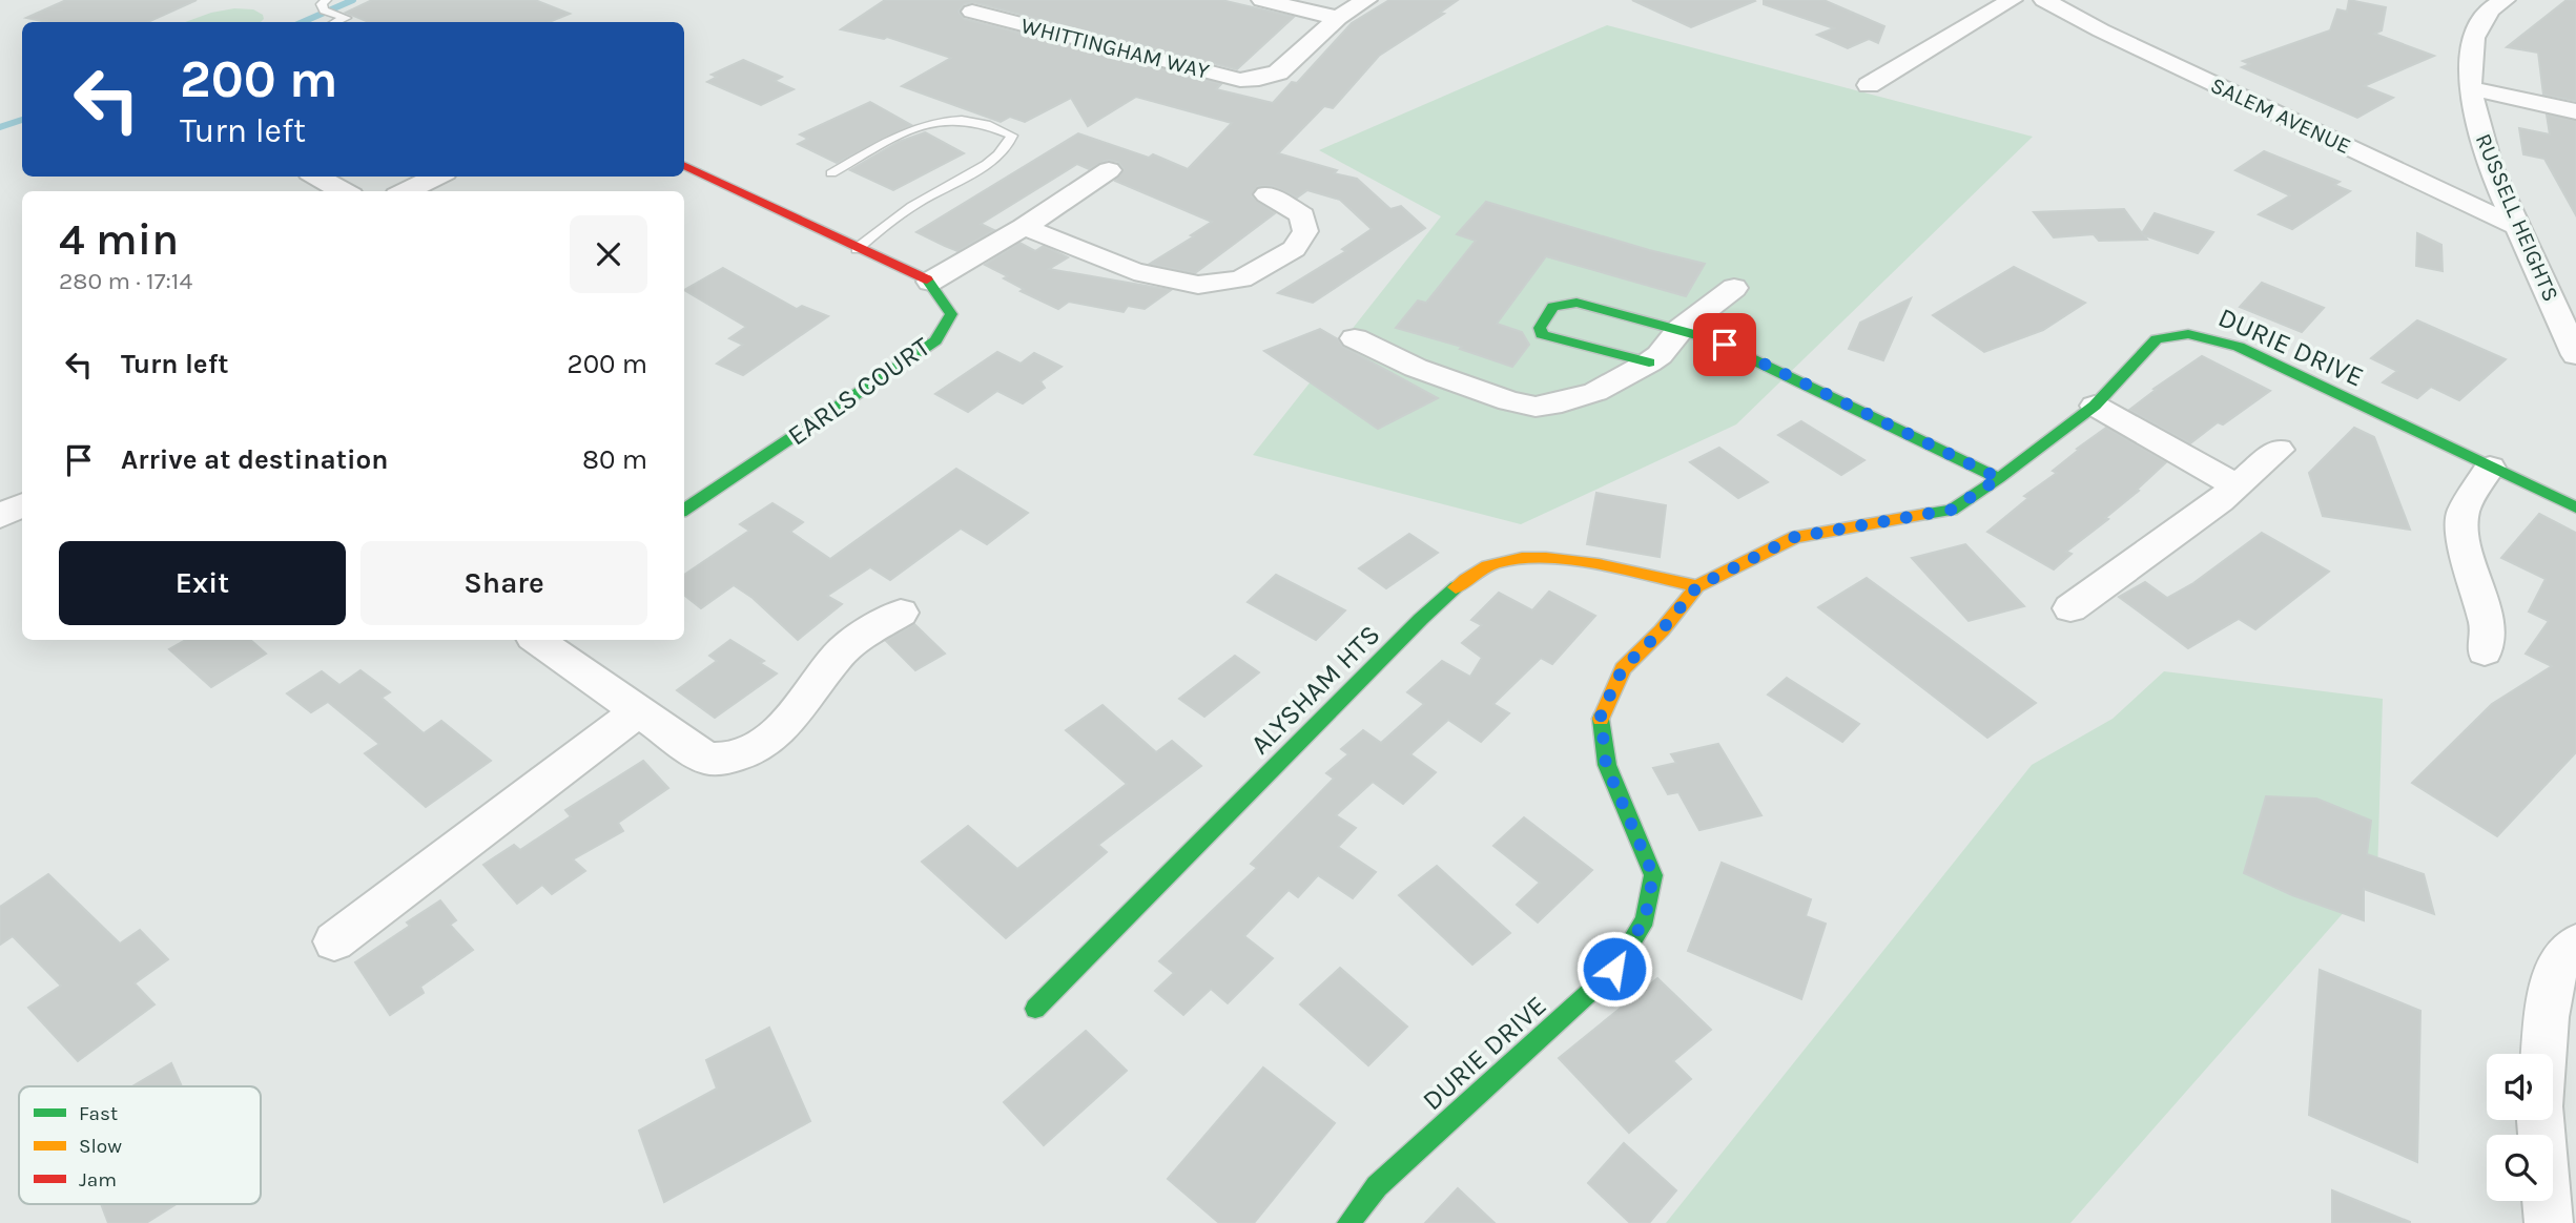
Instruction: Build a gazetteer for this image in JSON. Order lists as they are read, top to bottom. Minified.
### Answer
{"streets":{"street":["WHITTINGHAM WAY","SALEM AVENUE","RUSSELL HEIGHTS","DURIE DRIVE","EARLS COURT","ALYSHAM HTS"]},"crossings":[["SALEM AVENUE","RUSSELL HEIGHTS"],["DURIE DRIVE","ALYSHAM HTS"]],"legend":["Fast","Slow","Jam"],"page":{"turn":["200 m","Turn left"],"heading":["4 min","280 m · 17:14"],"list":[{"name":"Turn left","value":"200 m"},{"name":"Arrive at destination","value":"80 m"}],"buttons":["Exit","Share"]}}
